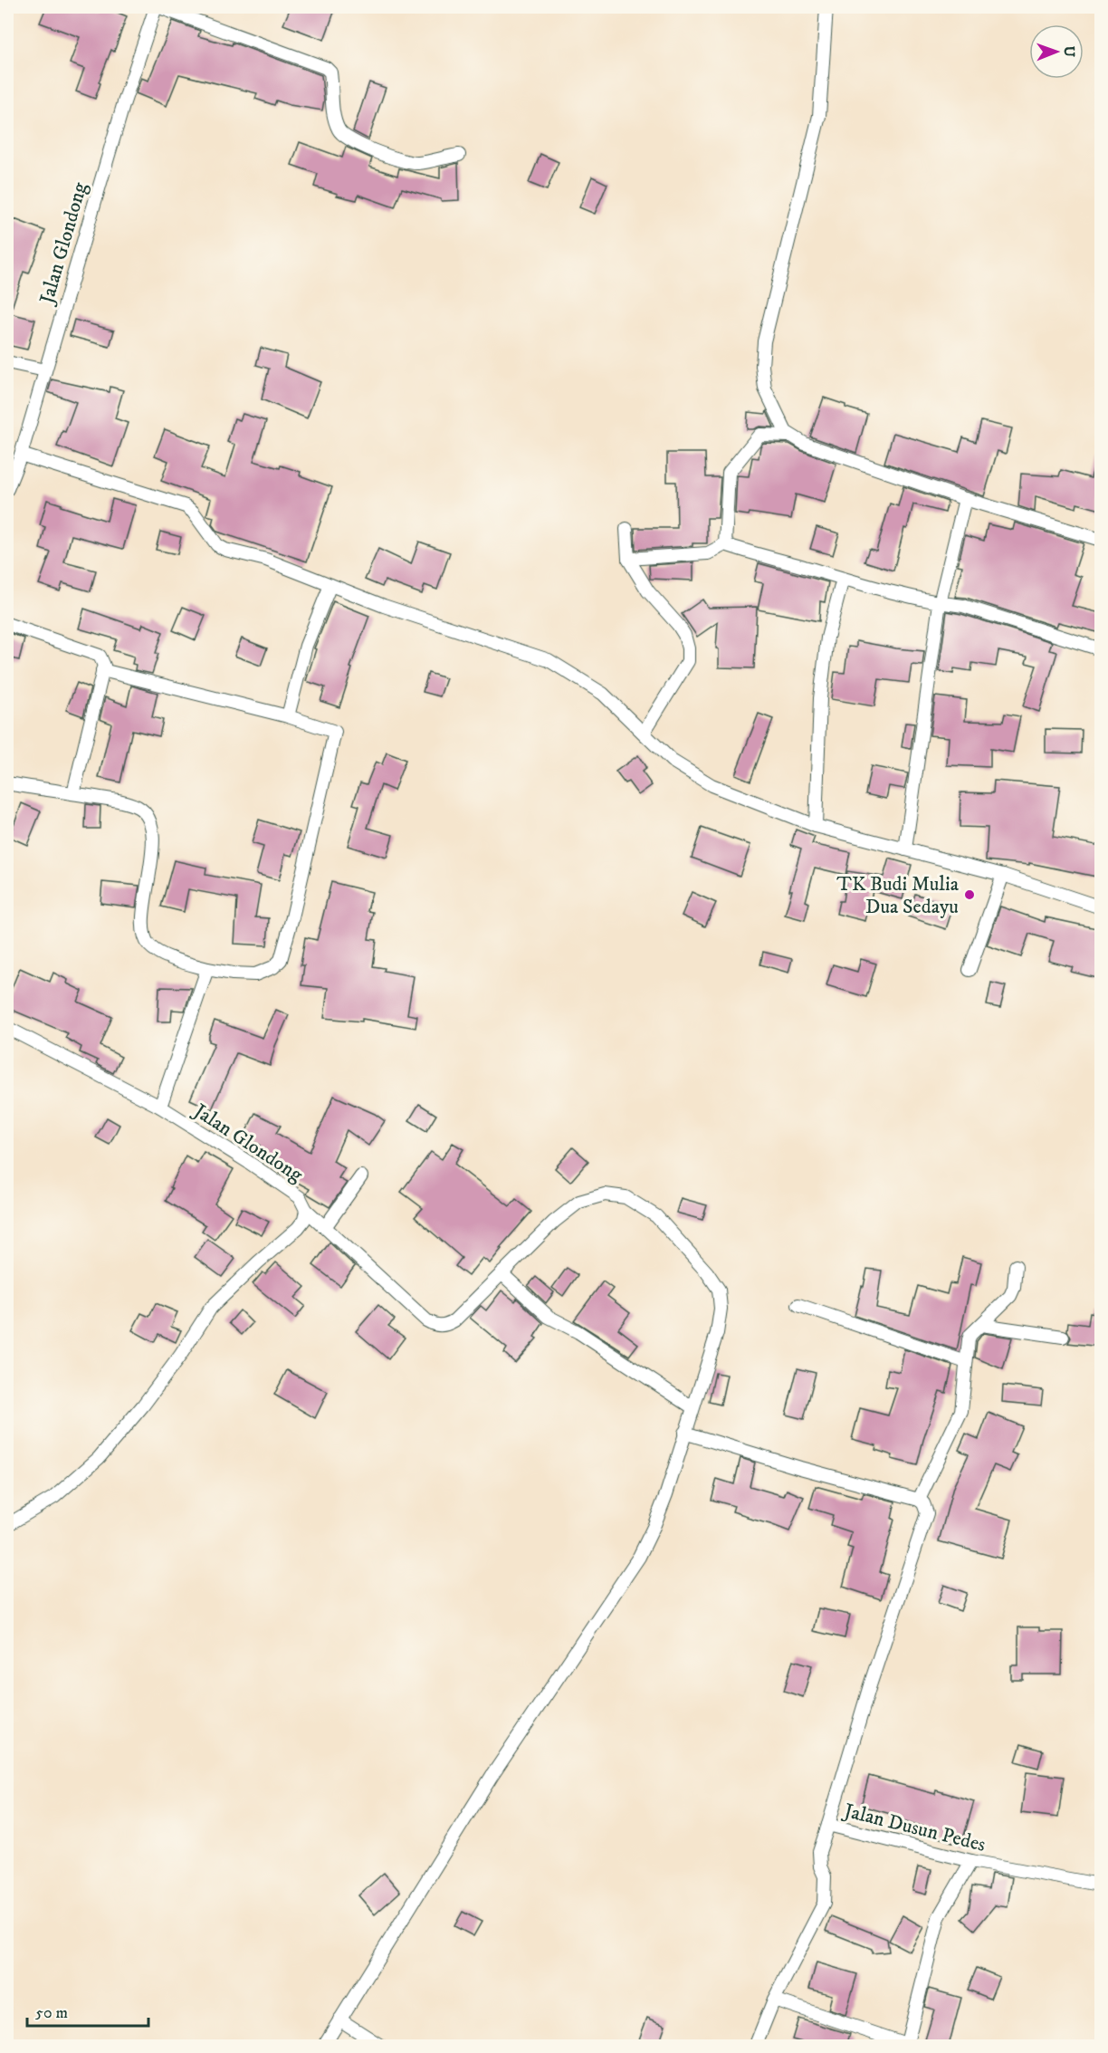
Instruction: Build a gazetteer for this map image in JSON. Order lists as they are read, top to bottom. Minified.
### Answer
{"streets":{"street":["Jalan Glondong","Jalan Dusun Pedes"]},"places":["TK Budi Mulia Dua Sedayu"],"scale_bar":"50 m","north":"right"}
